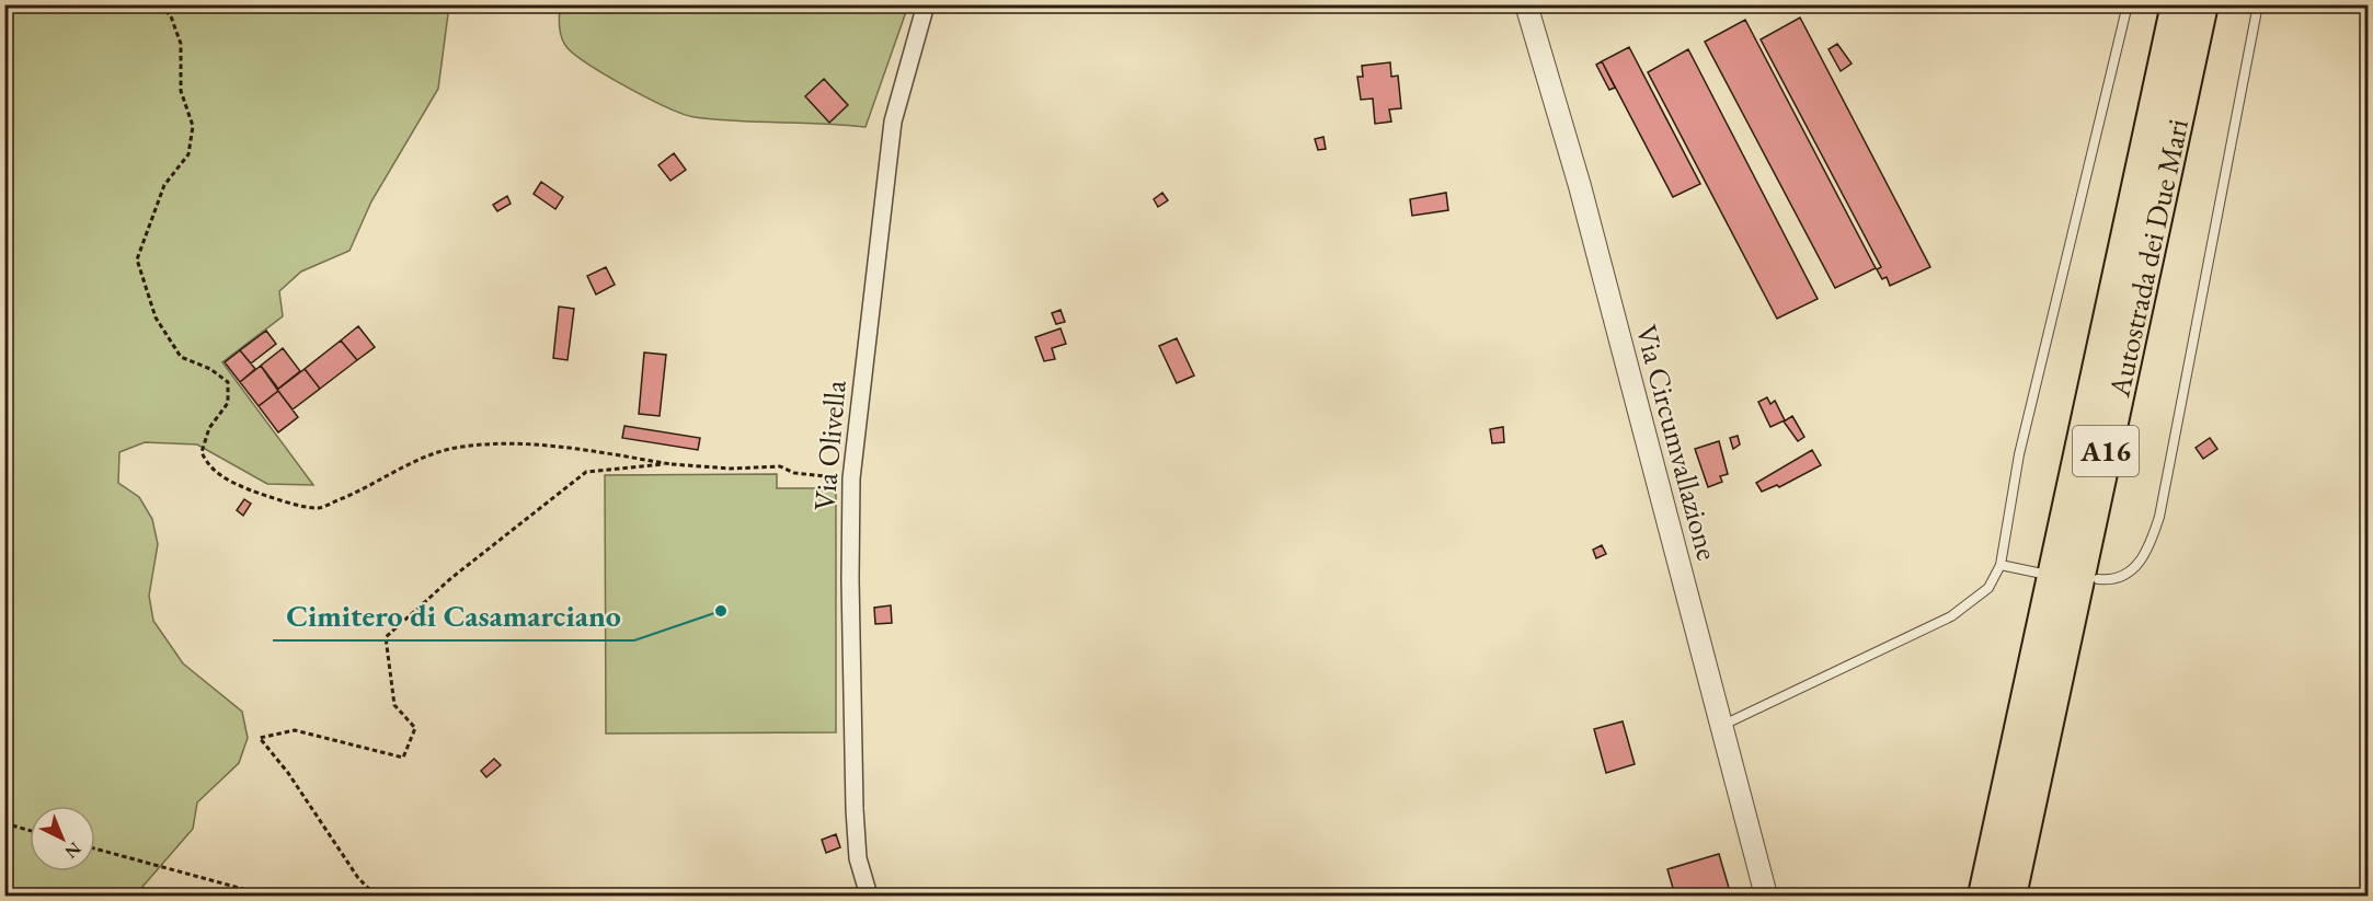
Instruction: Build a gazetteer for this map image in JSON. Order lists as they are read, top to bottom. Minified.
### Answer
{"streets":{"highway":["Autostrada dei Due Mari","A16"],"street":["Via Circumvallazione","Via Olivella"]},"places":["Cimitero di Casamarciano"],"north":"bottom right"}
